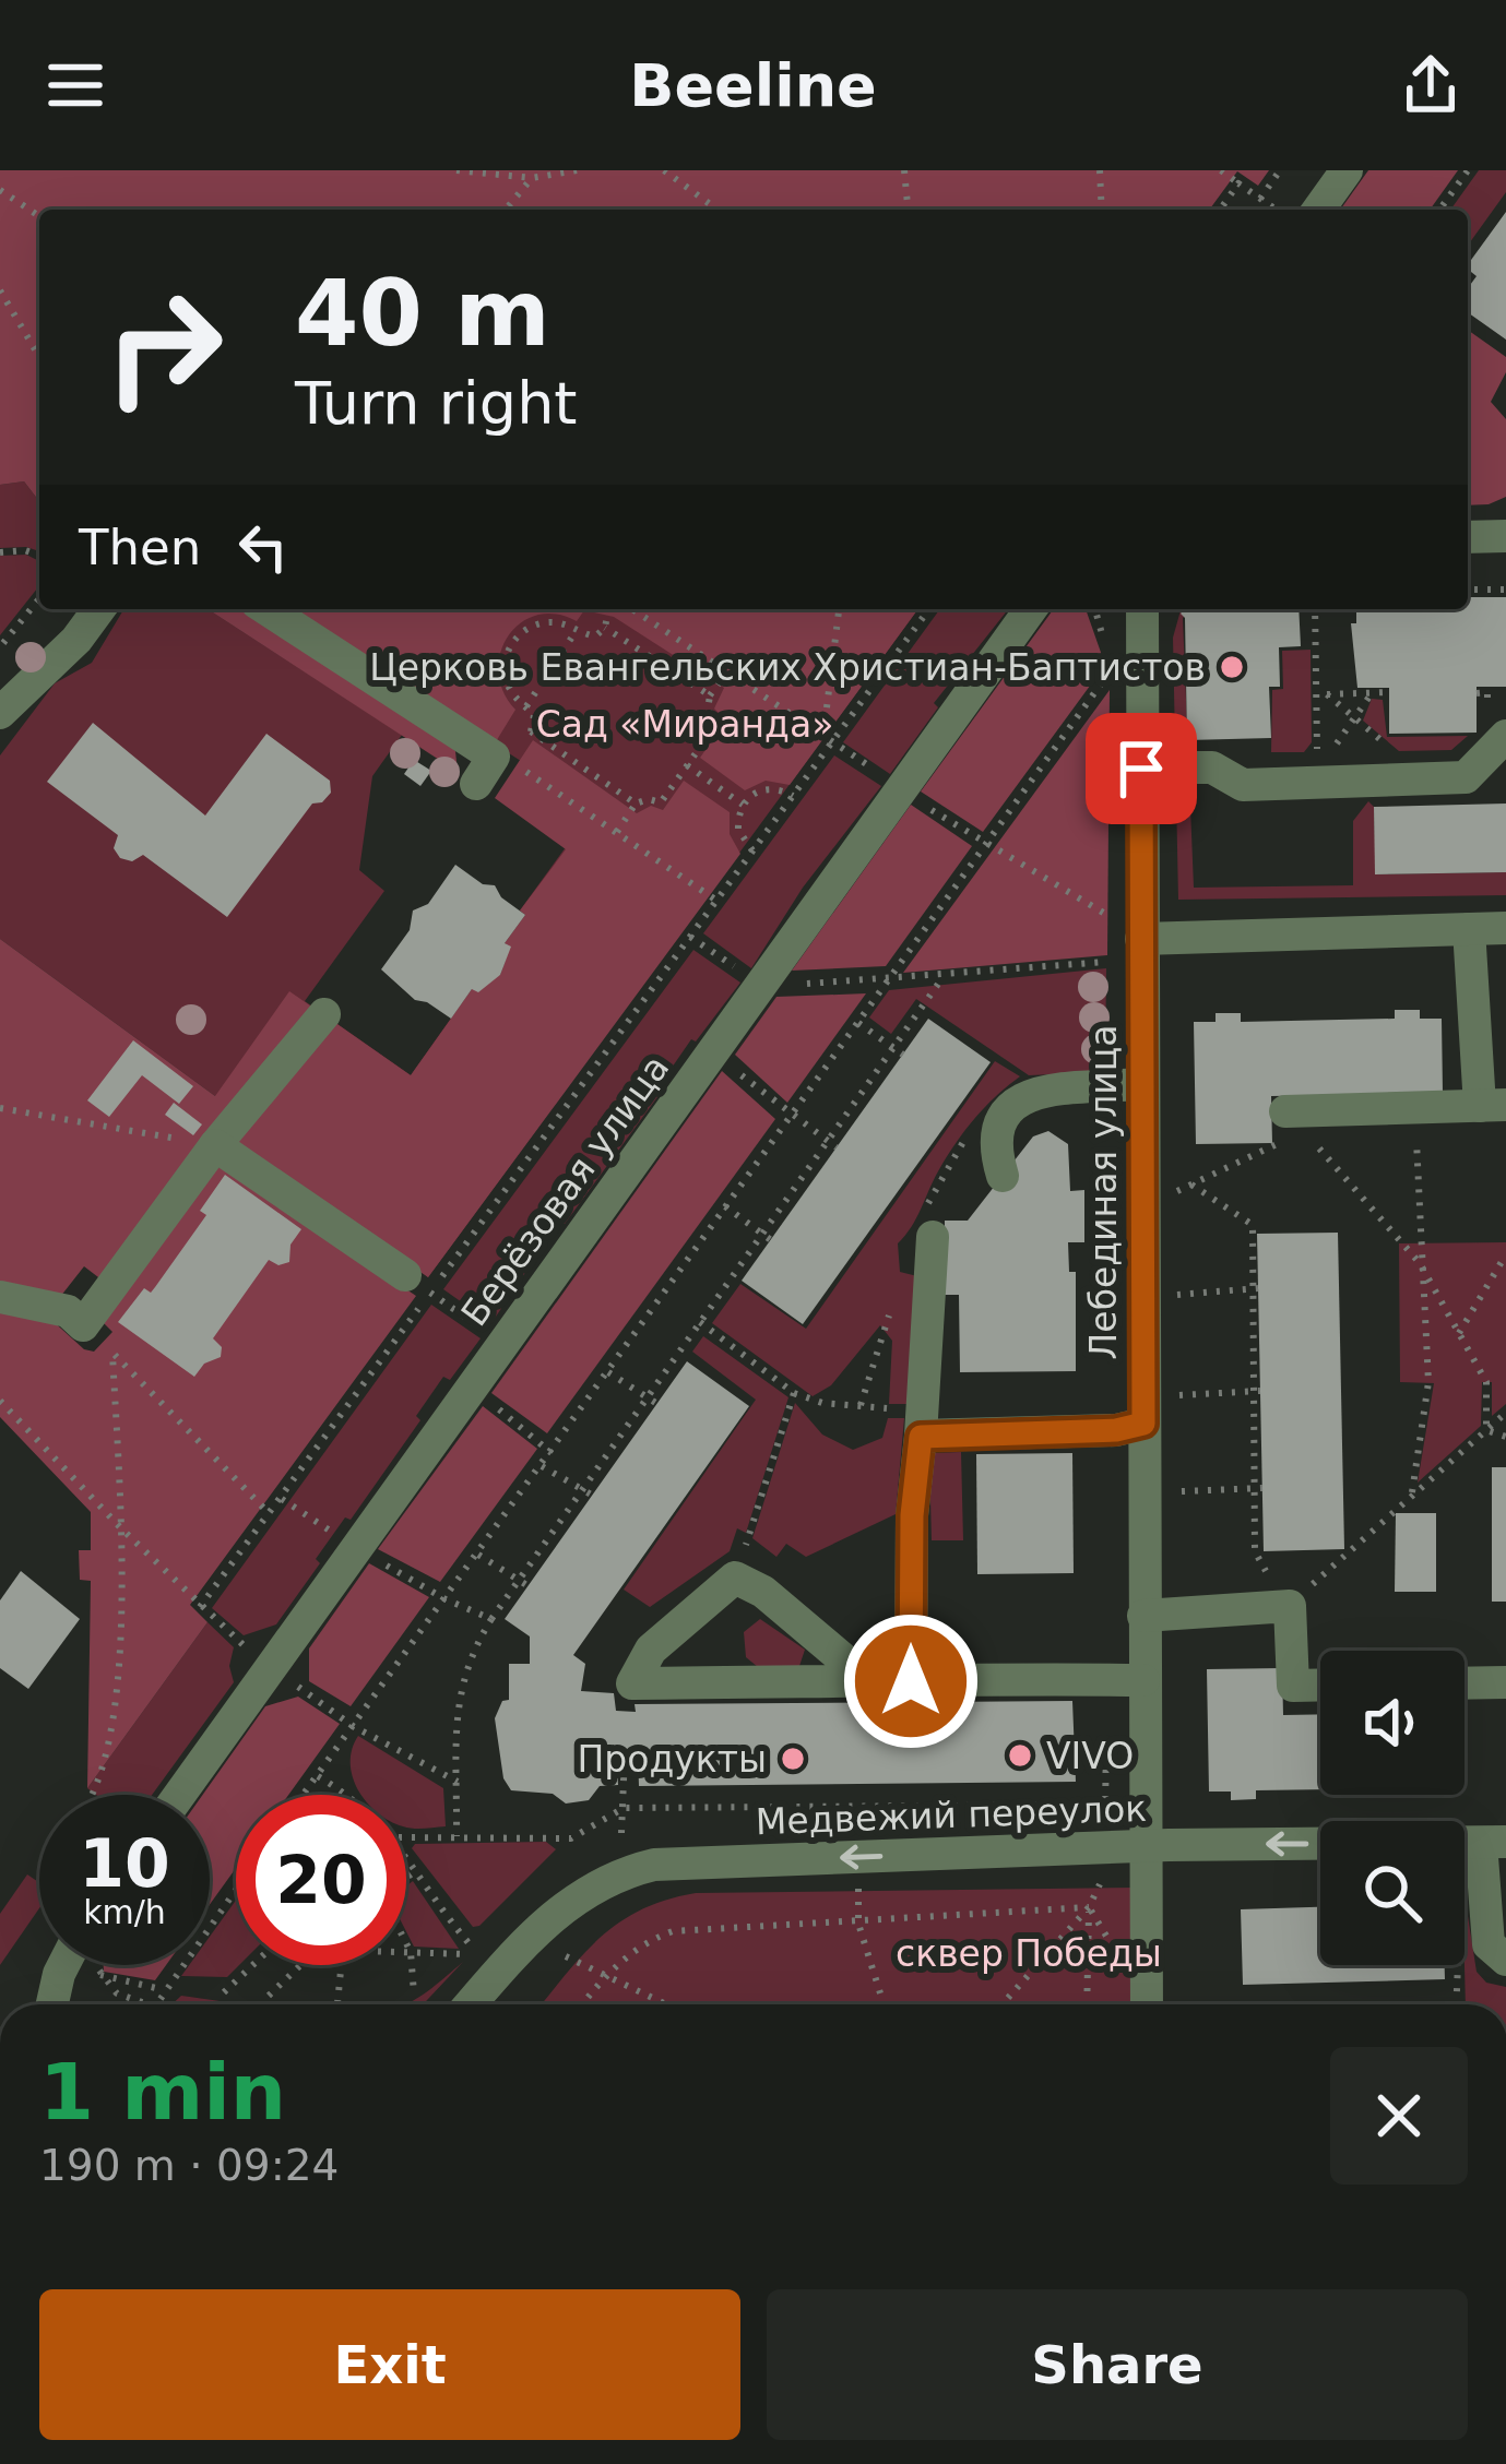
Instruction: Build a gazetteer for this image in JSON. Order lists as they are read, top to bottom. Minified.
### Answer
{"streets":{"street":["Берёзовая улица","Лебединая улица","Медвежий переулок"]},"crossings":[["Лебединая улица","Медвежий переулок"]],"parks":["Сад «Миранда»","сквер Победы"],"places":["Церковь Евангельских Христиан-Баптистов","VIVO","Продукты"],"page":{"header":"Beeline","turn":["40 m","Turn right"],"then":"Then","speed":"10 km/h","limit":"20","heading":["1 min","190 m · 09:24"],"buttons":["Exit","Share"]}}
